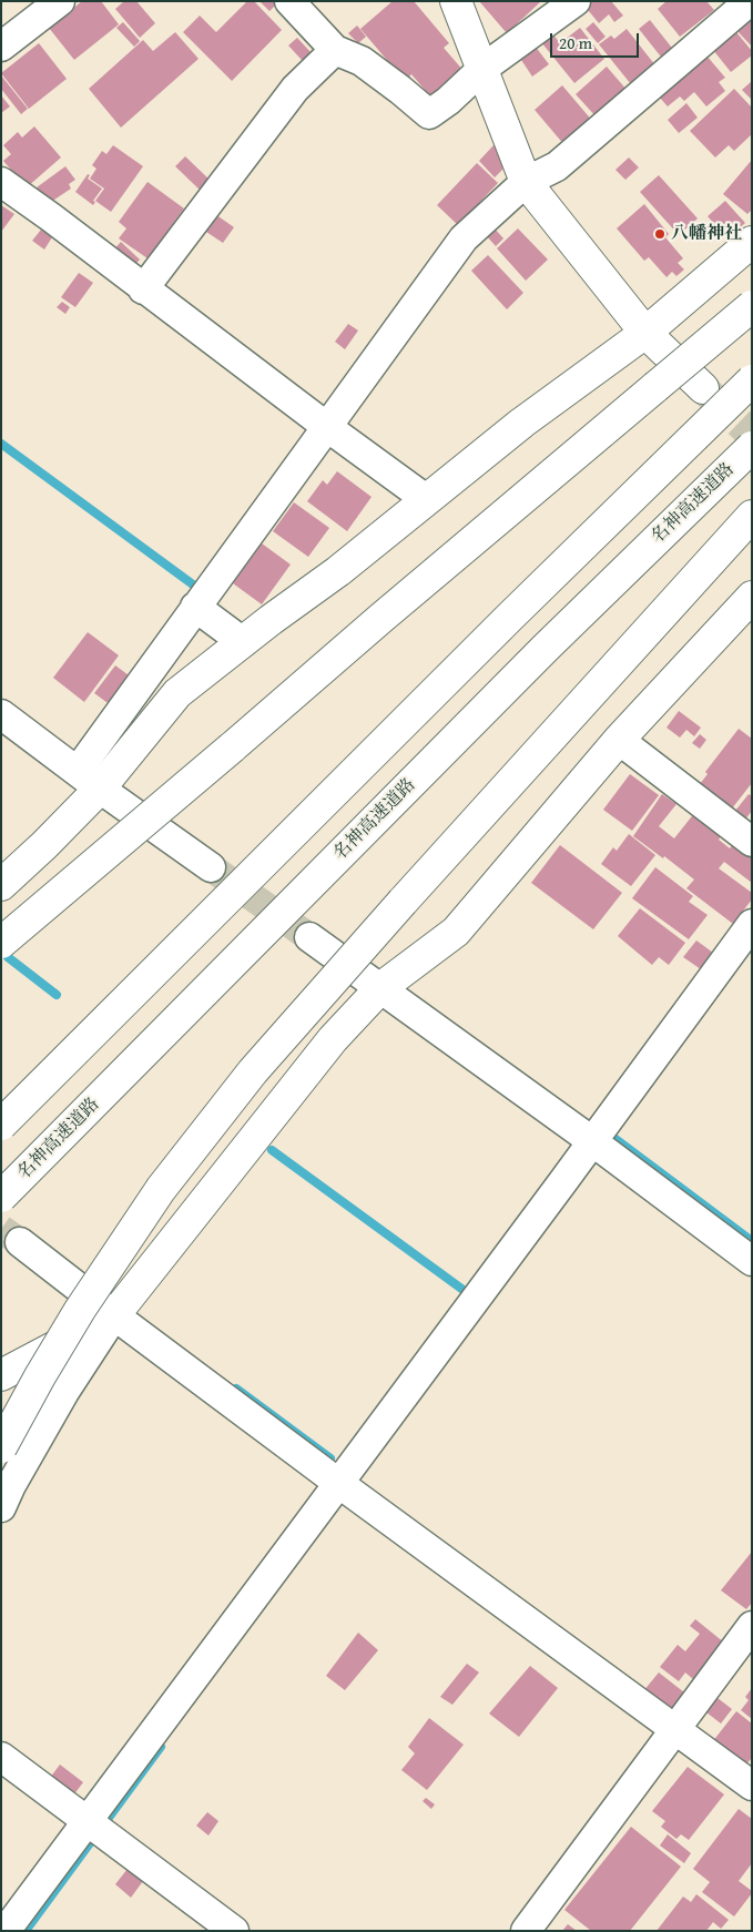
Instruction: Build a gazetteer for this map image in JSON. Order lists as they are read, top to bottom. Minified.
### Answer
{"streets":{"main road":["名神高速道路"]},"places":["八幡神社"],"scale_bar":"20 m"}
